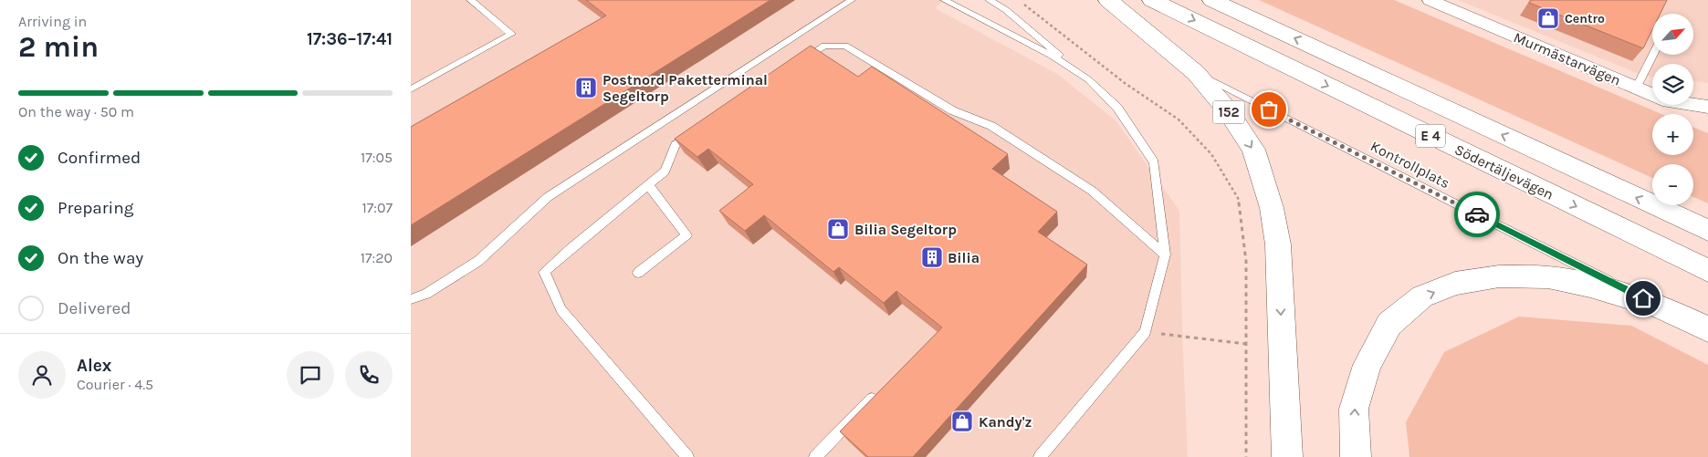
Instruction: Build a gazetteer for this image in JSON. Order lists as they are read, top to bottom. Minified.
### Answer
{"streets":{"highway":["152","E 4","Södertäljevägen"],"street":["Murmästarvägen"],"lane":["Kontrollplats"]},"crossings":[["152","Kontrollplats"]],"places":{"shop":["Centro","Bilia Segeltorp","Kandy'z"],"building":["Postnord Paketterminal Segeltorp","Bilia"]},"north":"top right","page":{"heading":["2 min","Arriving in","17:36–17:41"],"panel":["Alex","Courier · 4.5"],"map_buttons":["+","−"],"bar":"On the way · 50 m","list":[["Confirmed","17:05"],["Preparing","17:07"],["On the way","17:20"],"Delivered"]}}
